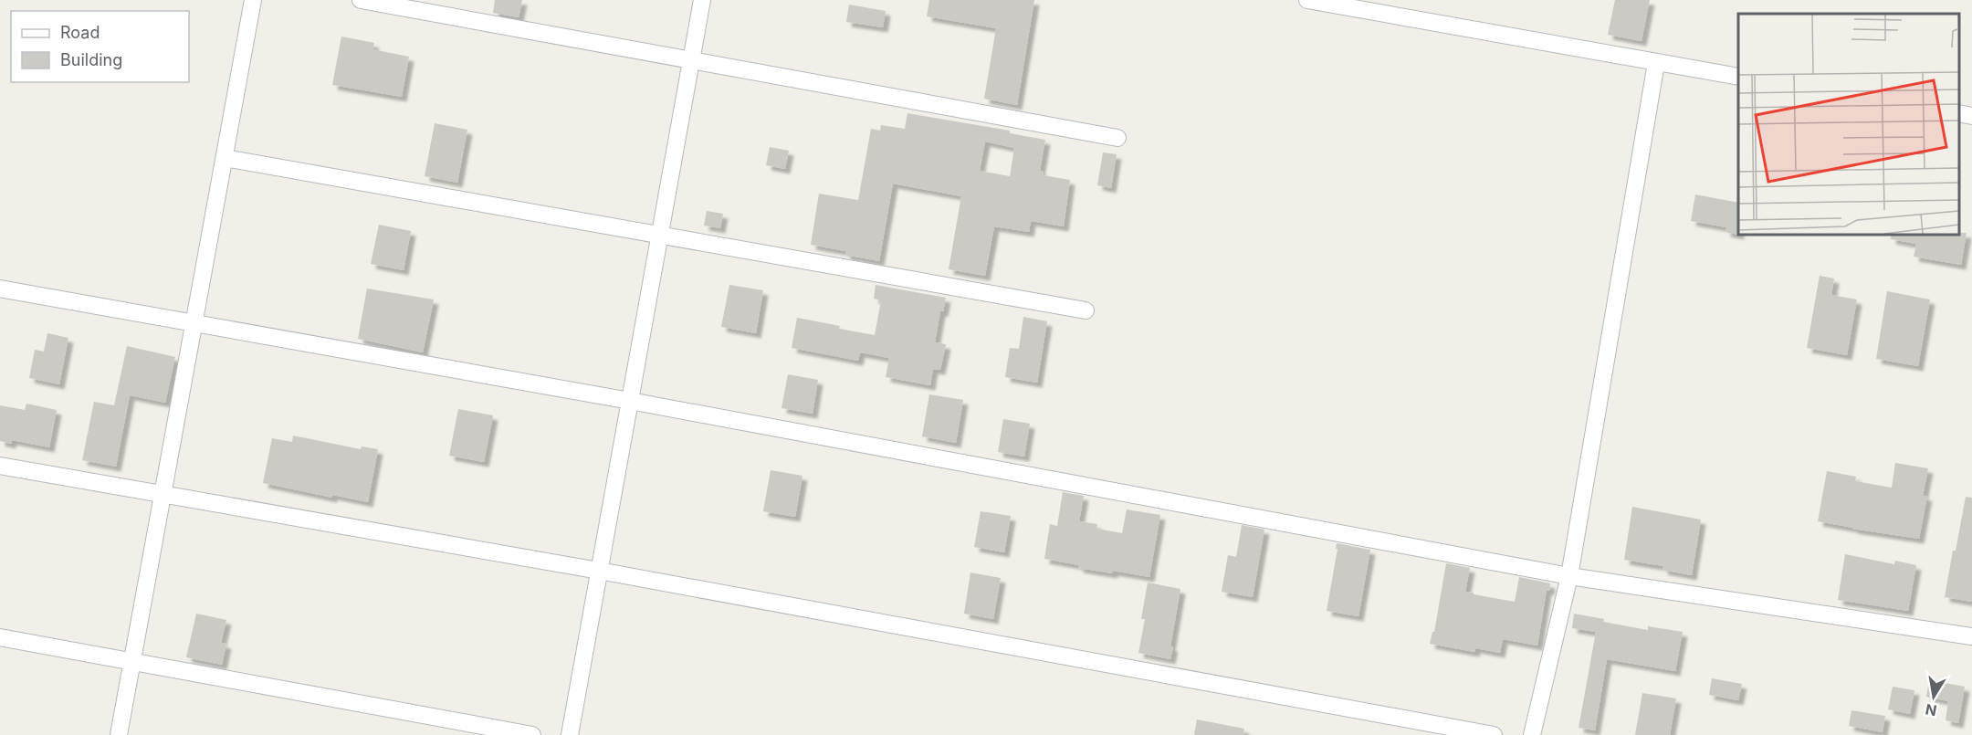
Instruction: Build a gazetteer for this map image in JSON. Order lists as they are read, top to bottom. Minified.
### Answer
{"legend":["Road","Building"],"north":"bottom"}
